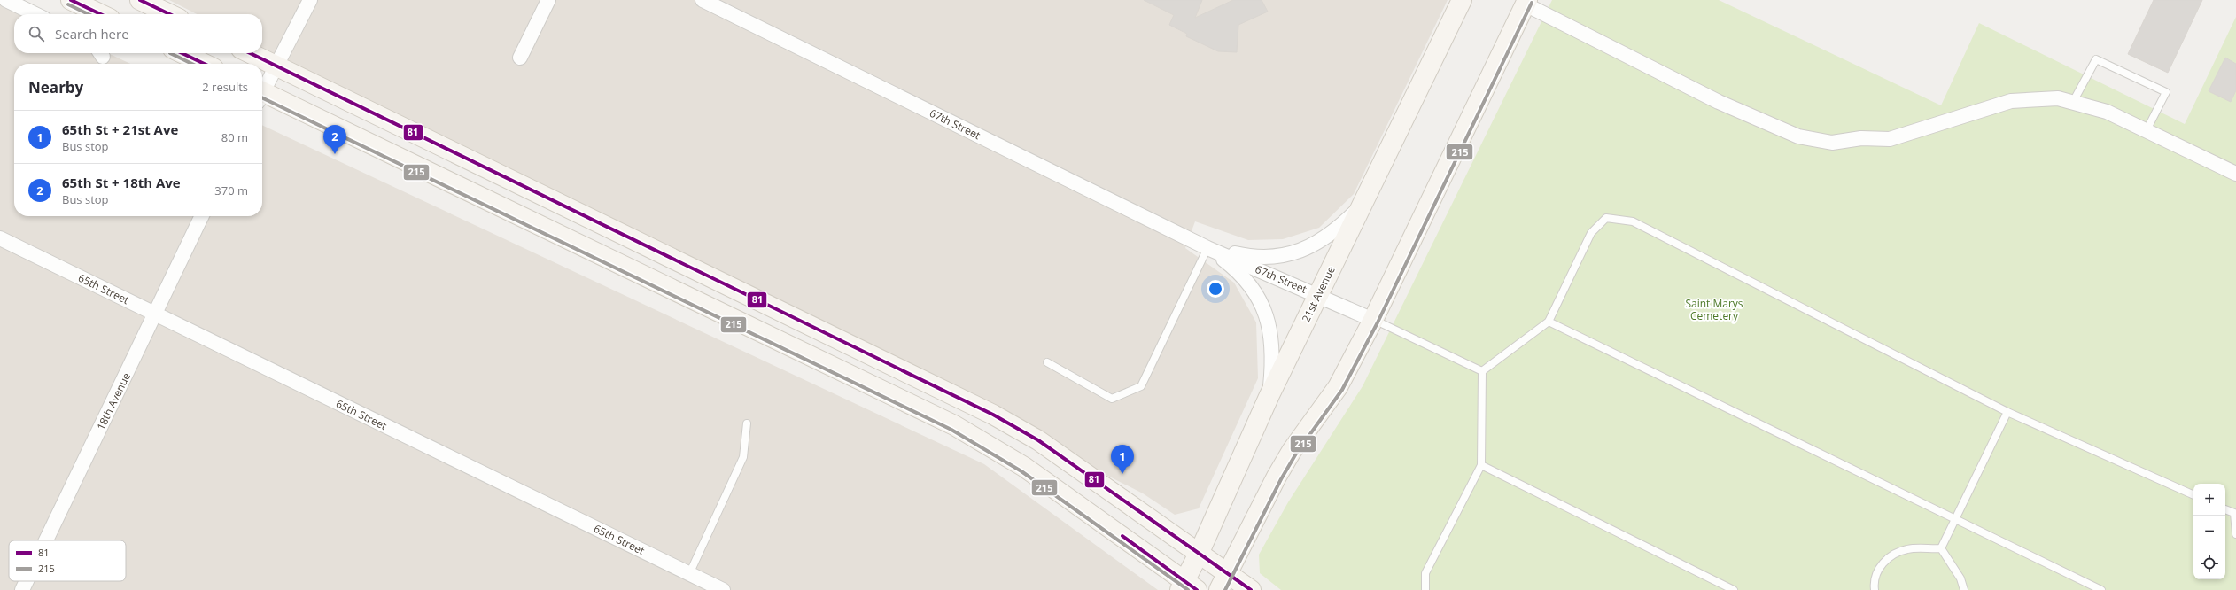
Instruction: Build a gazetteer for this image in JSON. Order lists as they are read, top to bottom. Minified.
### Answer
{"streets":{"main road":["21st Avenue"],"street":["67th Street","65th Street","18th Avenue"]},"crossings":[["67th Street","21st Avenue"],["65th Street","18th Avenue"]],"parks":["Saint Marys Cemetery"],"lines":["transit line 81","transit line 215"],"legend":["81","215"],"page":{"search":"Search here","heading":["Nearby","2 results"],"list":[{"mark":"1","name":"65th St + 21st Ave","note":"Bus stop","value":"80 m"},{"mark":"2","name":"65th St + 18th Ave","note":"Bus stop","value":"370 m"}],"pins":["2","1"],"map_buttons":["+","−"]}}
